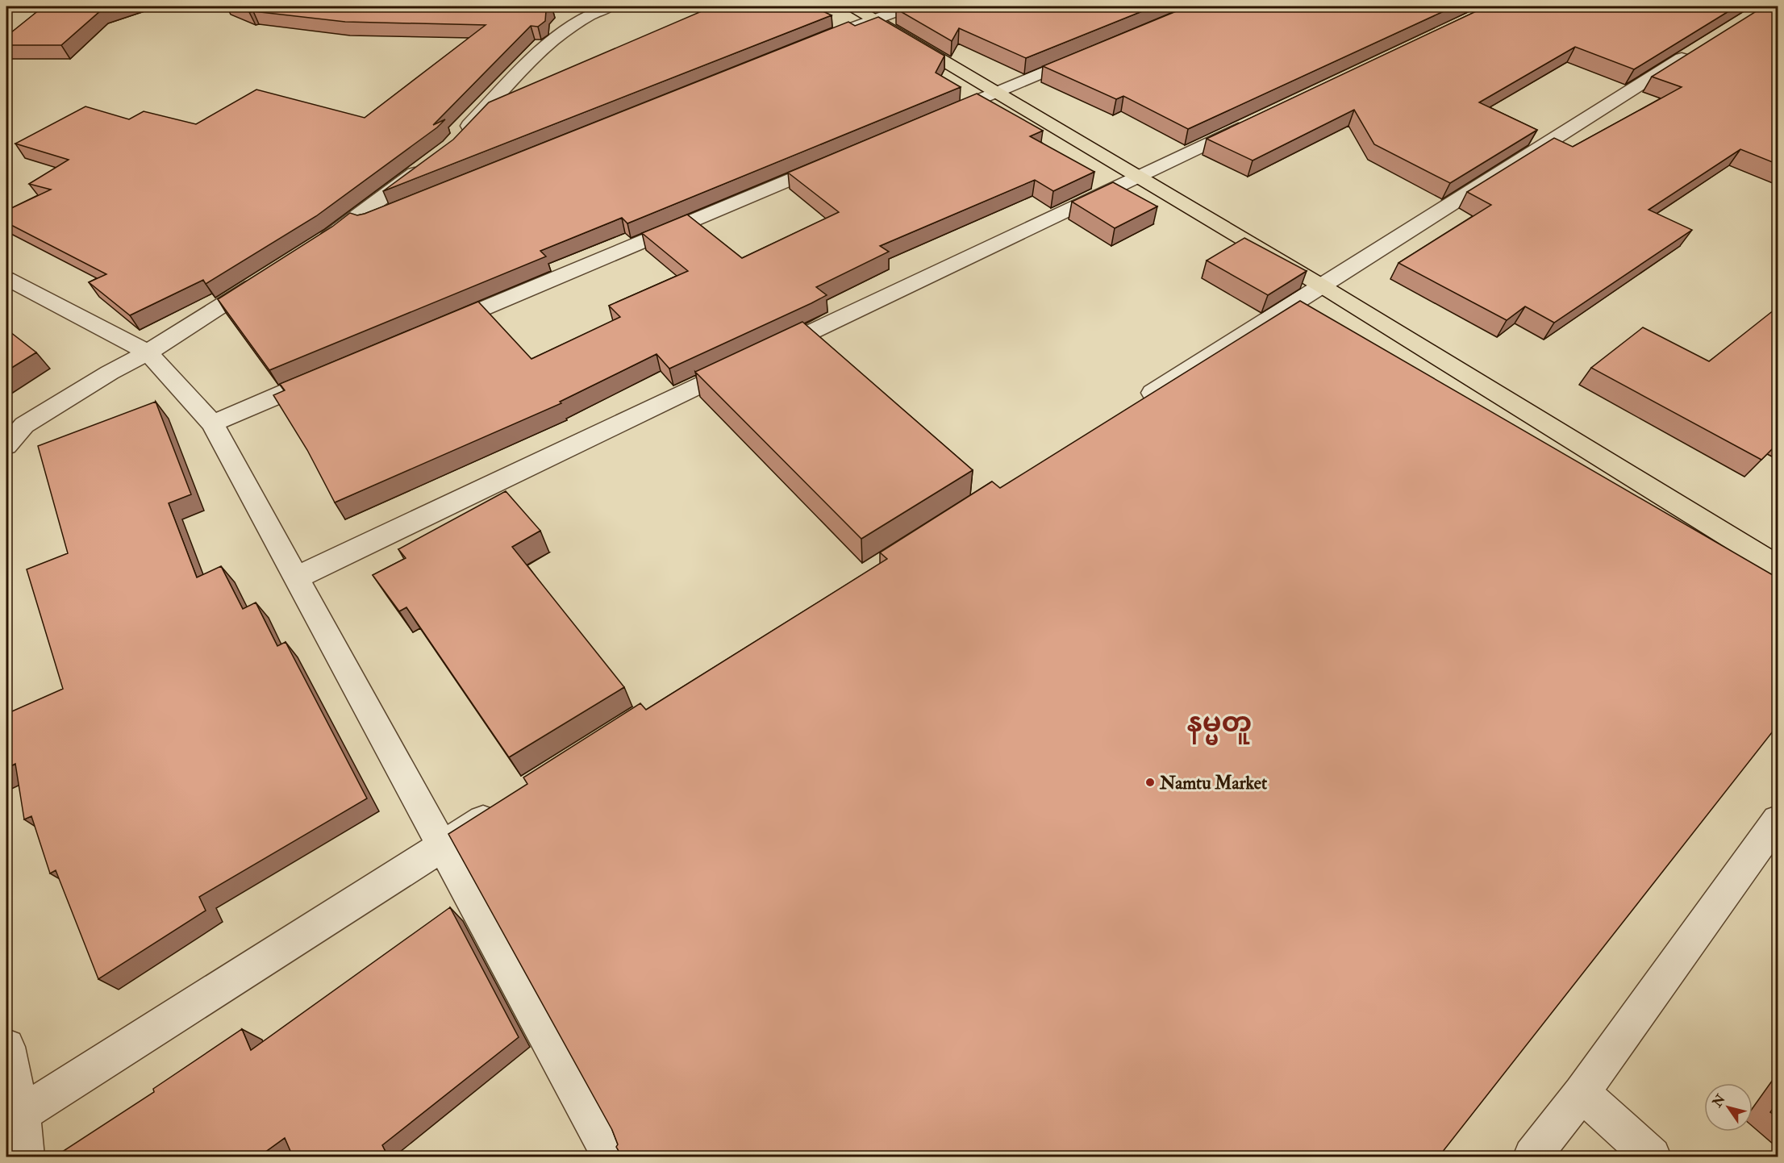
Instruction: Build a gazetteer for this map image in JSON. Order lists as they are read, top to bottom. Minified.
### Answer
{"districts":["နမ္မတူ"],"places":["Namtu Market"],"north":"top left"}
